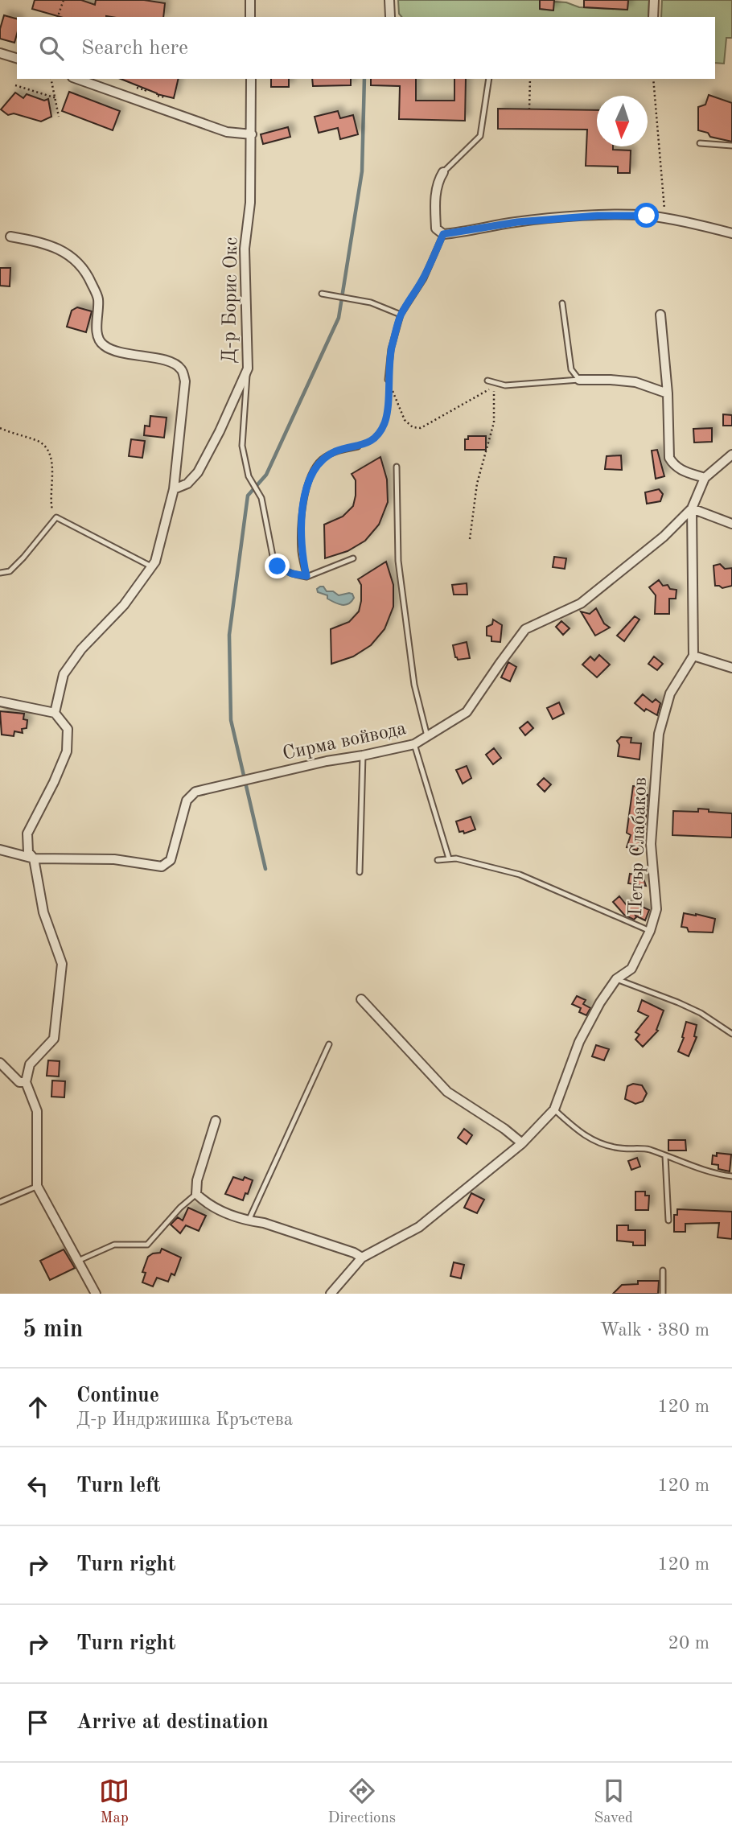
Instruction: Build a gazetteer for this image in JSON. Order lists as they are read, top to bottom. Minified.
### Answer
{"streets":{"street":["Д-р Борис Окс","Сирма войвода","Петър Слабаков"]},"north":"bottom","page":{"search":"Search here","heading":["5 min","Walk · 380 m"],"list":[["Continue","Д-р Индржишка Кръстева","120 m"],["Turn left","120 m"],["Turn right","120 m"],["Turn right","20 m"],"Arrive at destination"],"nav":["Map","Directions","Saved"]}}
